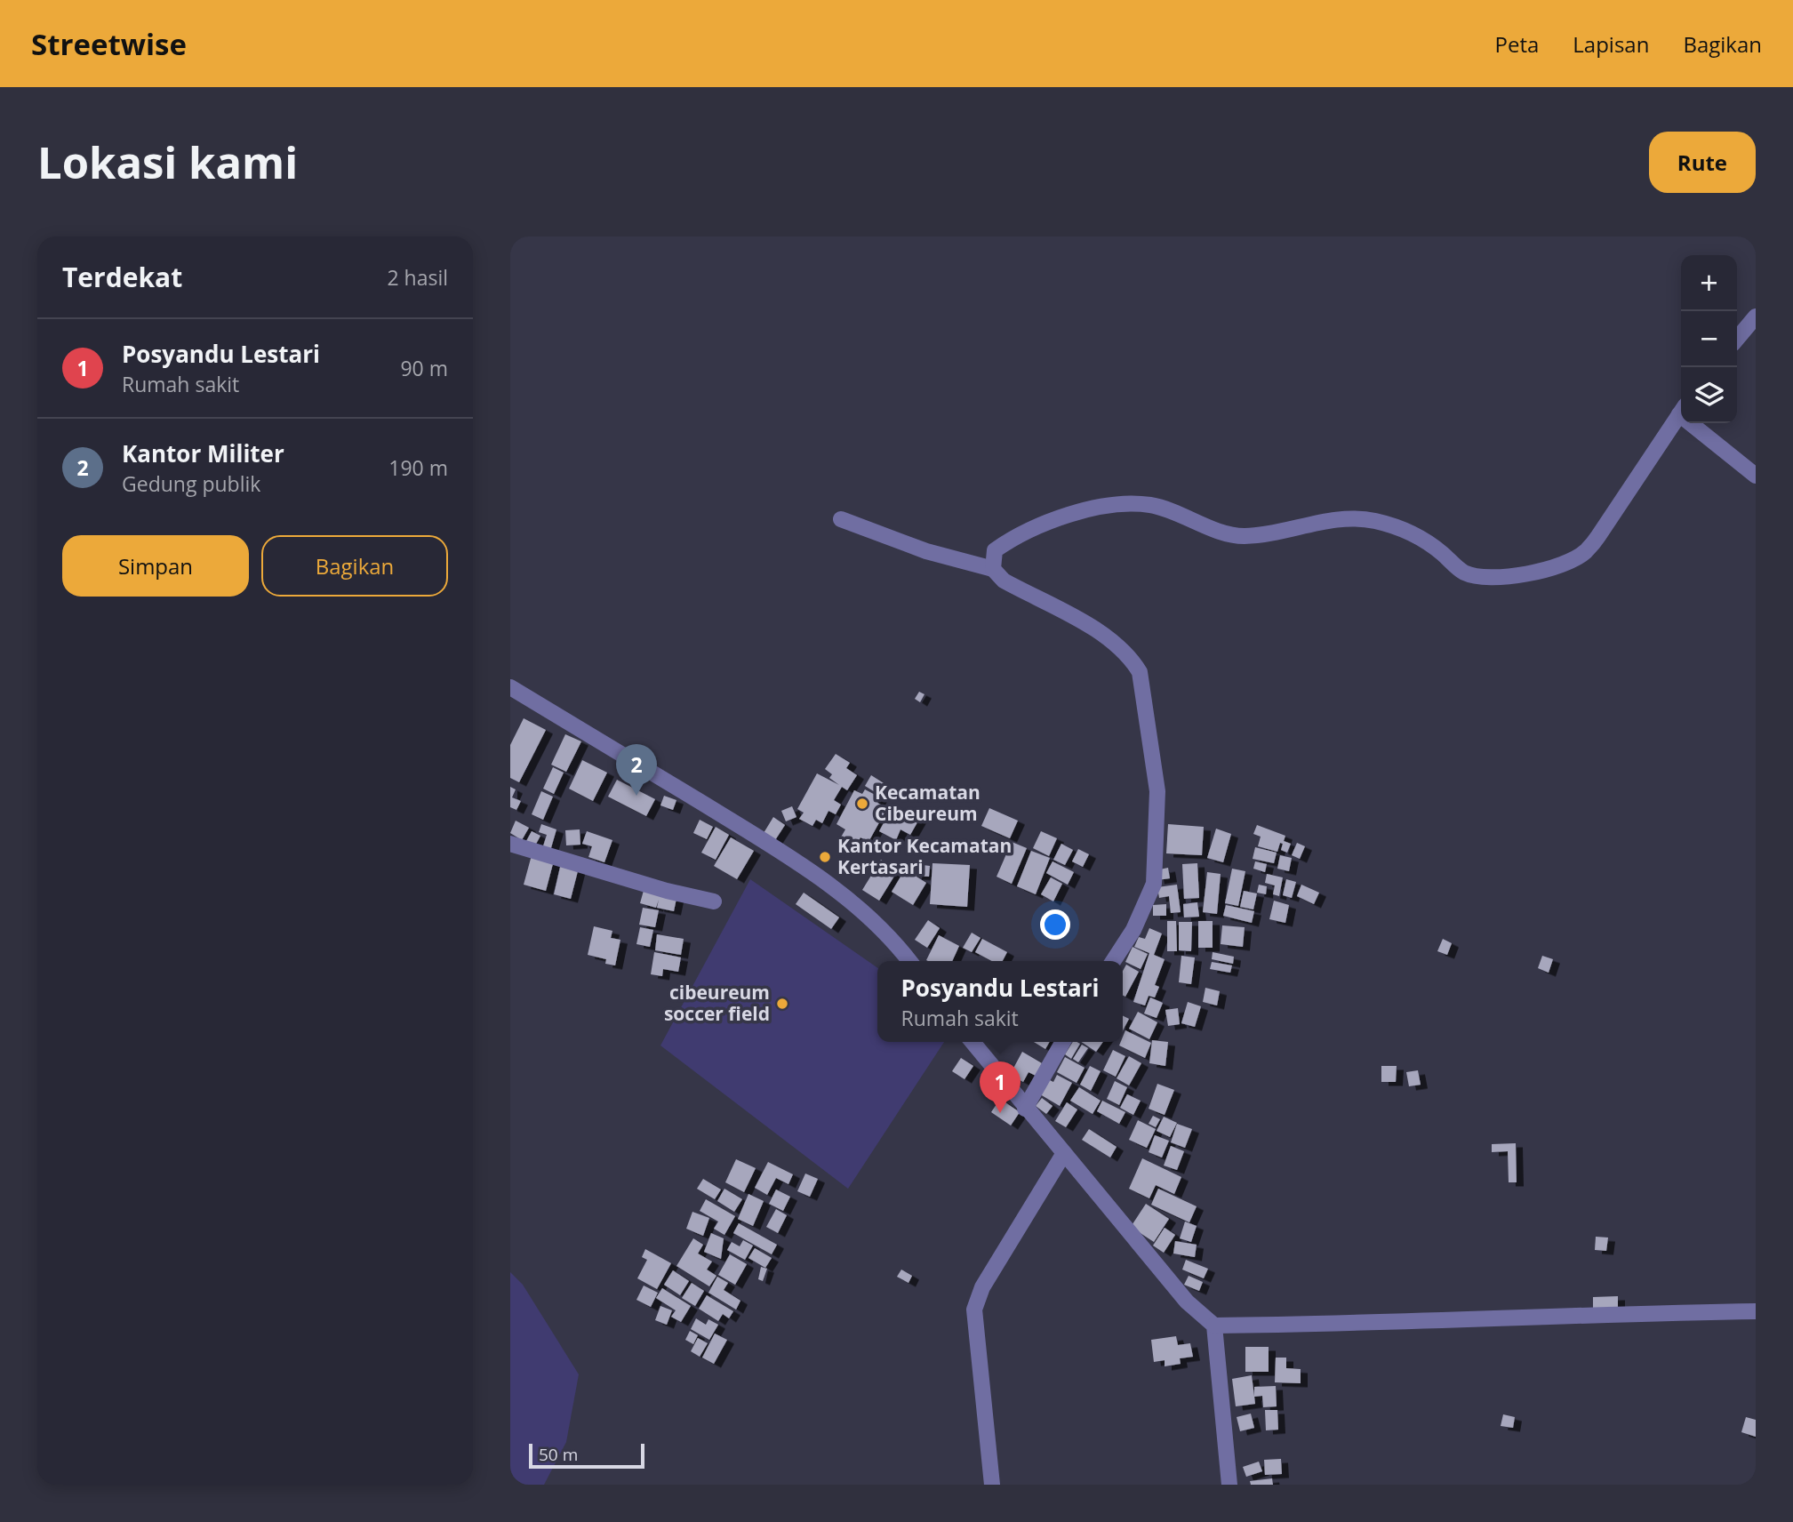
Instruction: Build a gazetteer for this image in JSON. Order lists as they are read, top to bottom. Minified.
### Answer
{"places":["Kecamatan Cibeureum","Kantor Kecamatan Kertasari","cibeureum soccer field"],"scale_bar":"50 m","page":{"header":"Streetwise","nav":["Peta","Lapisan","Bagikan"],"buttons":["Rute",["Simpan","Bagikan"]],"title":"Lokasi kami","heading":["Terdekat","2 hasil"],"map_buttons":["+","−"],"list":[{"mark":"1","name":"Posyandu Lestari","note":"Rumah sakit","value":"90 m"},{"mark":"2","name":"Kantor Militer","note":"Gedung publik","value":"190 m"}],"pins":["2","1"],"popup":["Posyandu Lestari","Rumah sakit"],"scale":"50 m"}}
